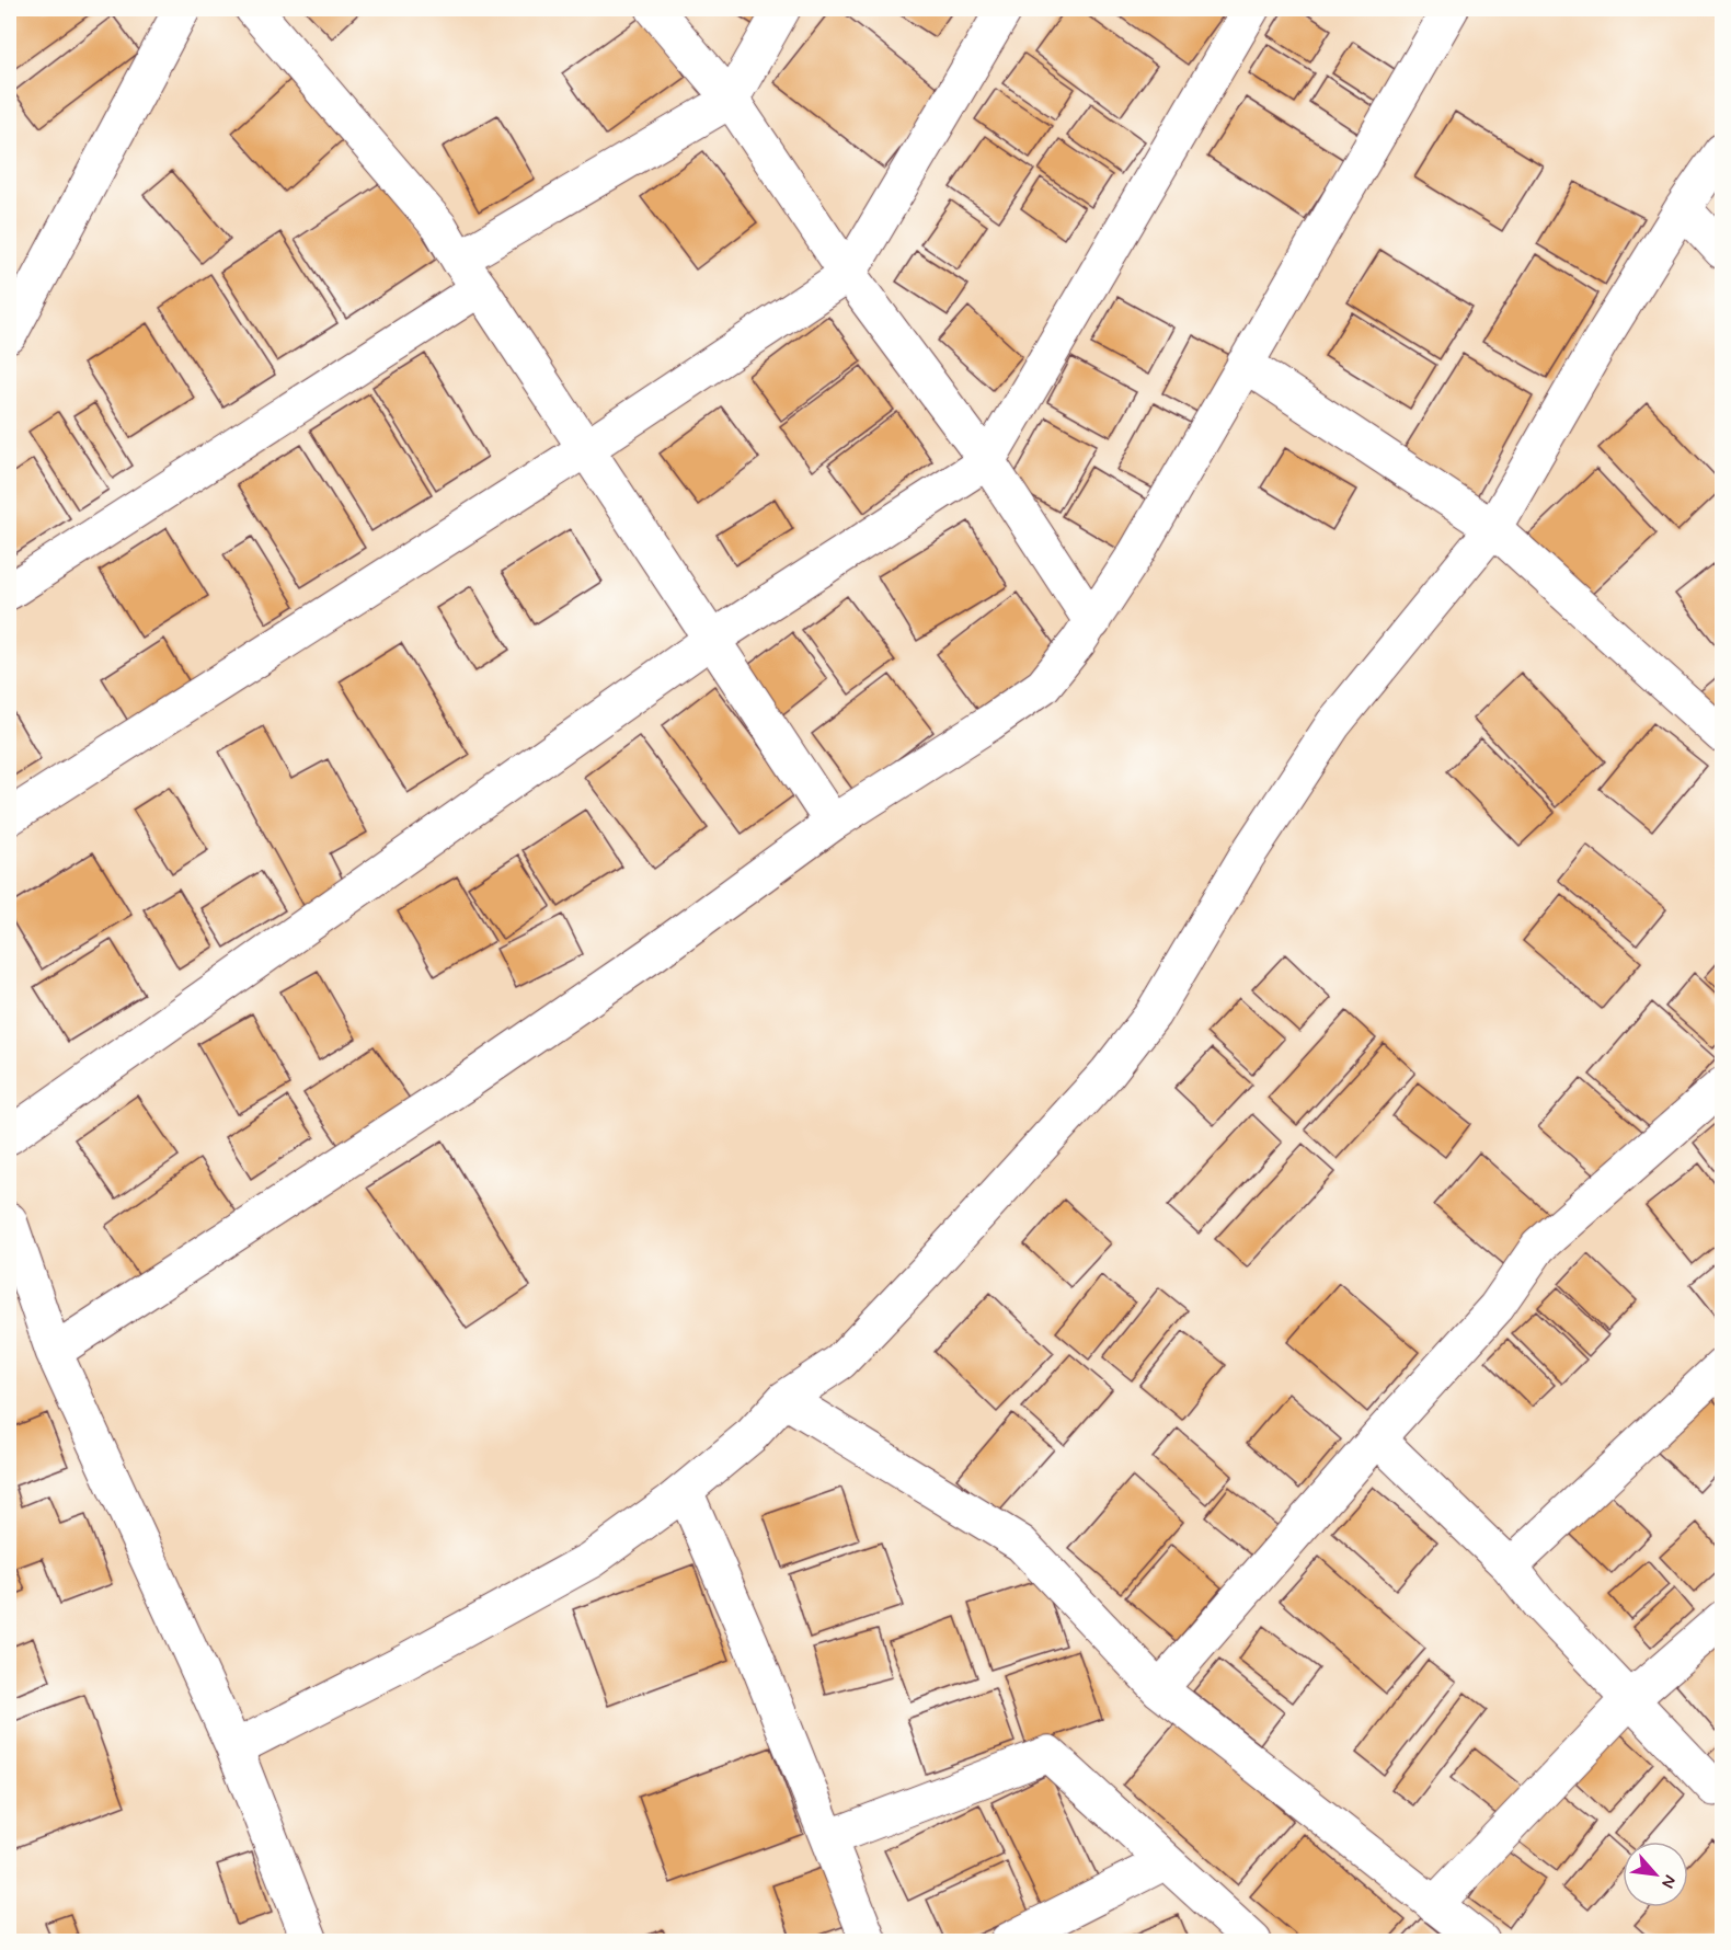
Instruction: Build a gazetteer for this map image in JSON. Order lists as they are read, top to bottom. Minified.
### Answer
{"north":"bottom right"}
